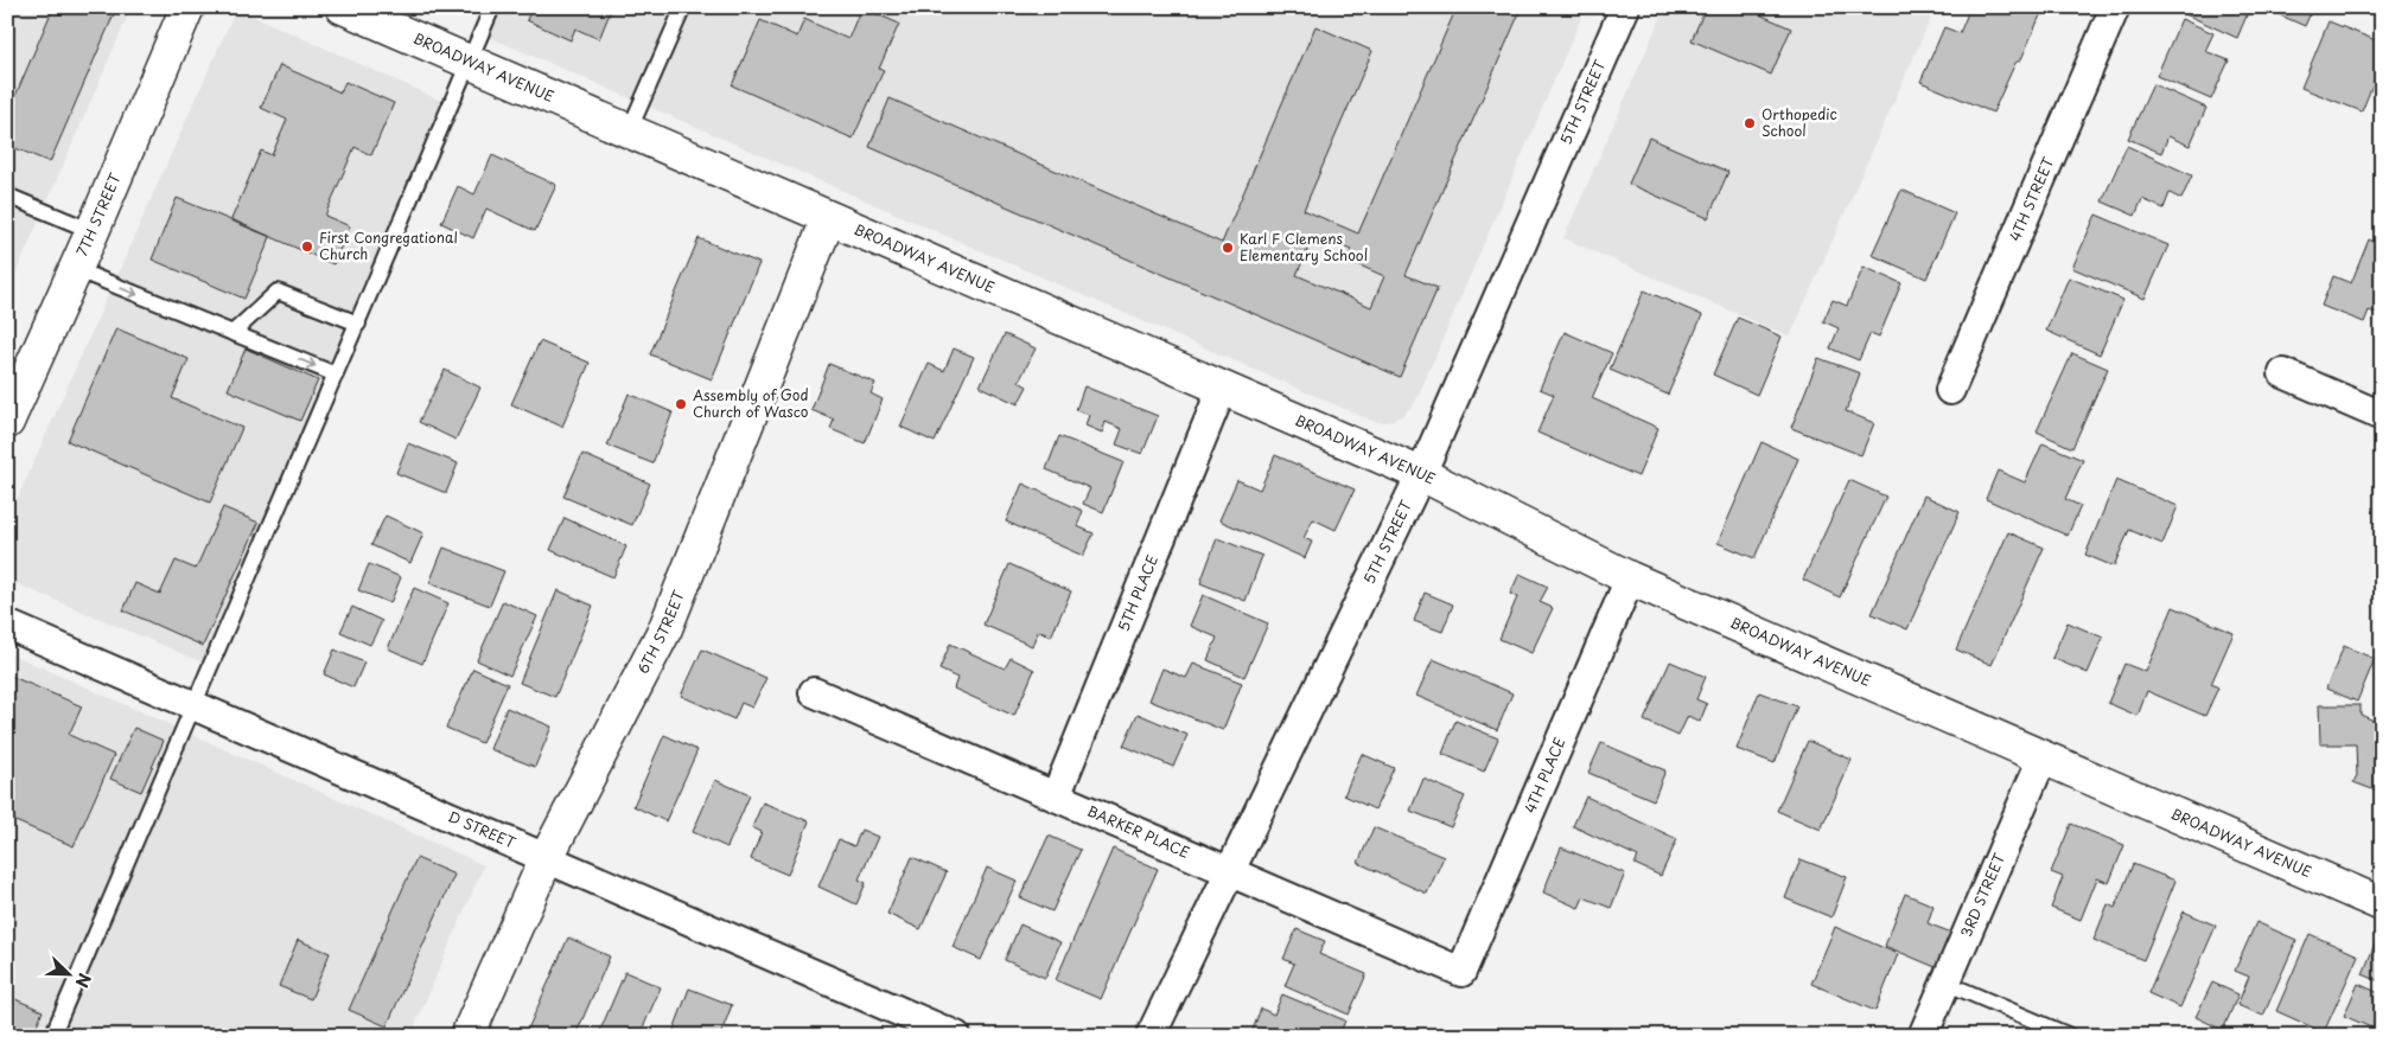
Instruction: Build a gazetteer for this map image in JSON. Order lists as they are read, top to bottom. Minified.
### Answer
{"streets":{"street":["BROADWAY AVENUE","5TH STREET","4TH STREET","7TH STREET","5TH PLACE","6TH STREET","4TH PLACE","D STREET","BARKER PLACE","3RD STREET"]},"crossings":[["BROADWAY AVENUE","5TH STREET"],["BROADWAY AVENUE","5TH PLACE"],["BROADWAY AVENUE","6TH STREET"],["BROADWAY AVENUE","4TH PLACE"],["BROADWAY AVENUE","3RD STREET"],["5TH STREET","BARKER PLACE"],["5TH PLACE","BARKER PLACE"],["6TH STREET","D STREET"],["4TH PLACE","BARKER PLACE"]],"places":["Orthopedic School","First Congregational Church","Karl F Clemens Elementary School","Assembly of God Church of Wasco"],"north":"bottom right"}
